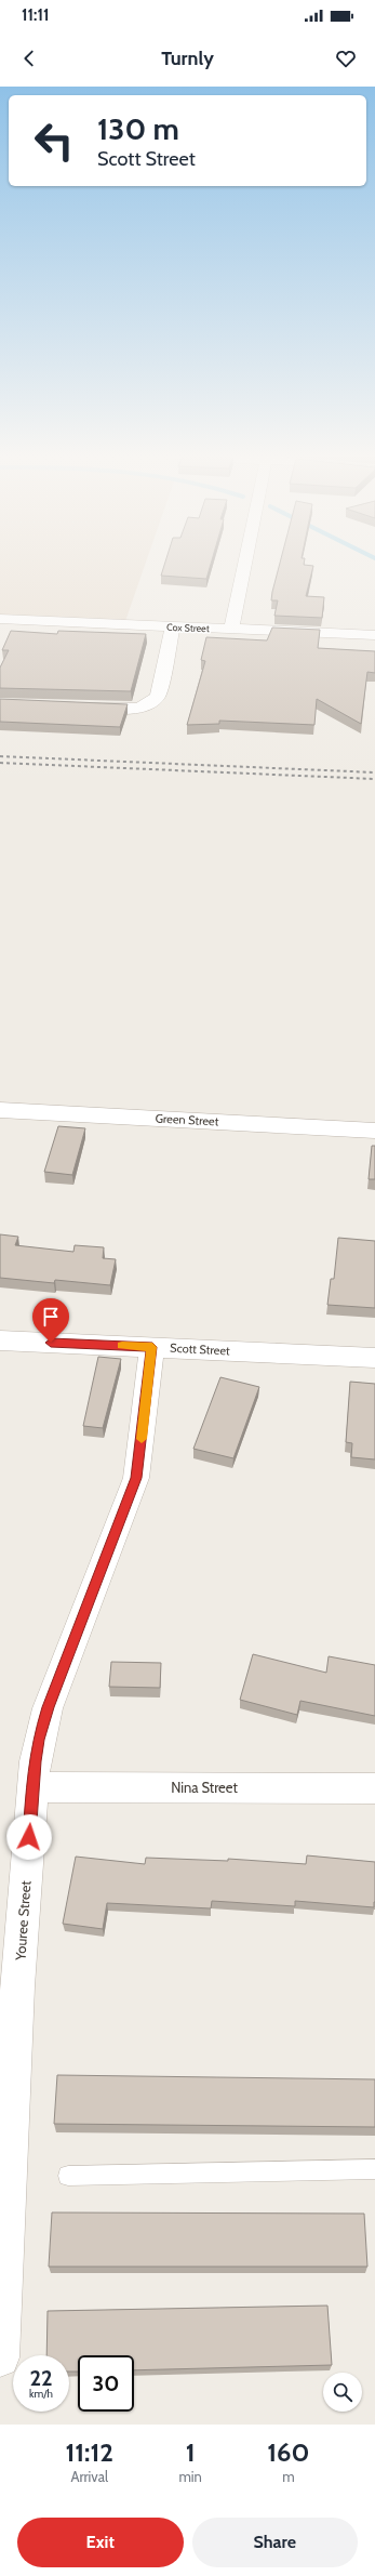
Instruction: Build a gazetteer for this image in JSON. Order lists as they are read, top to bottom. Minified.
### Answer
{"streets":{"street":["Cox Street","Green Street","Scott Street","Nina Street","Youree Street"]},"crossings":[["Scott Street","Youree Street"],["Nina Street","Youree Street"]],"page":{"status":"11:11","header":"Turnly","turn":["130 m","Scott Street"],"speed":"22 km/h","limit":"30","eta":["11:12","Arrival","1","min","160","m"],"buttons":["Exit","Share"]}}
